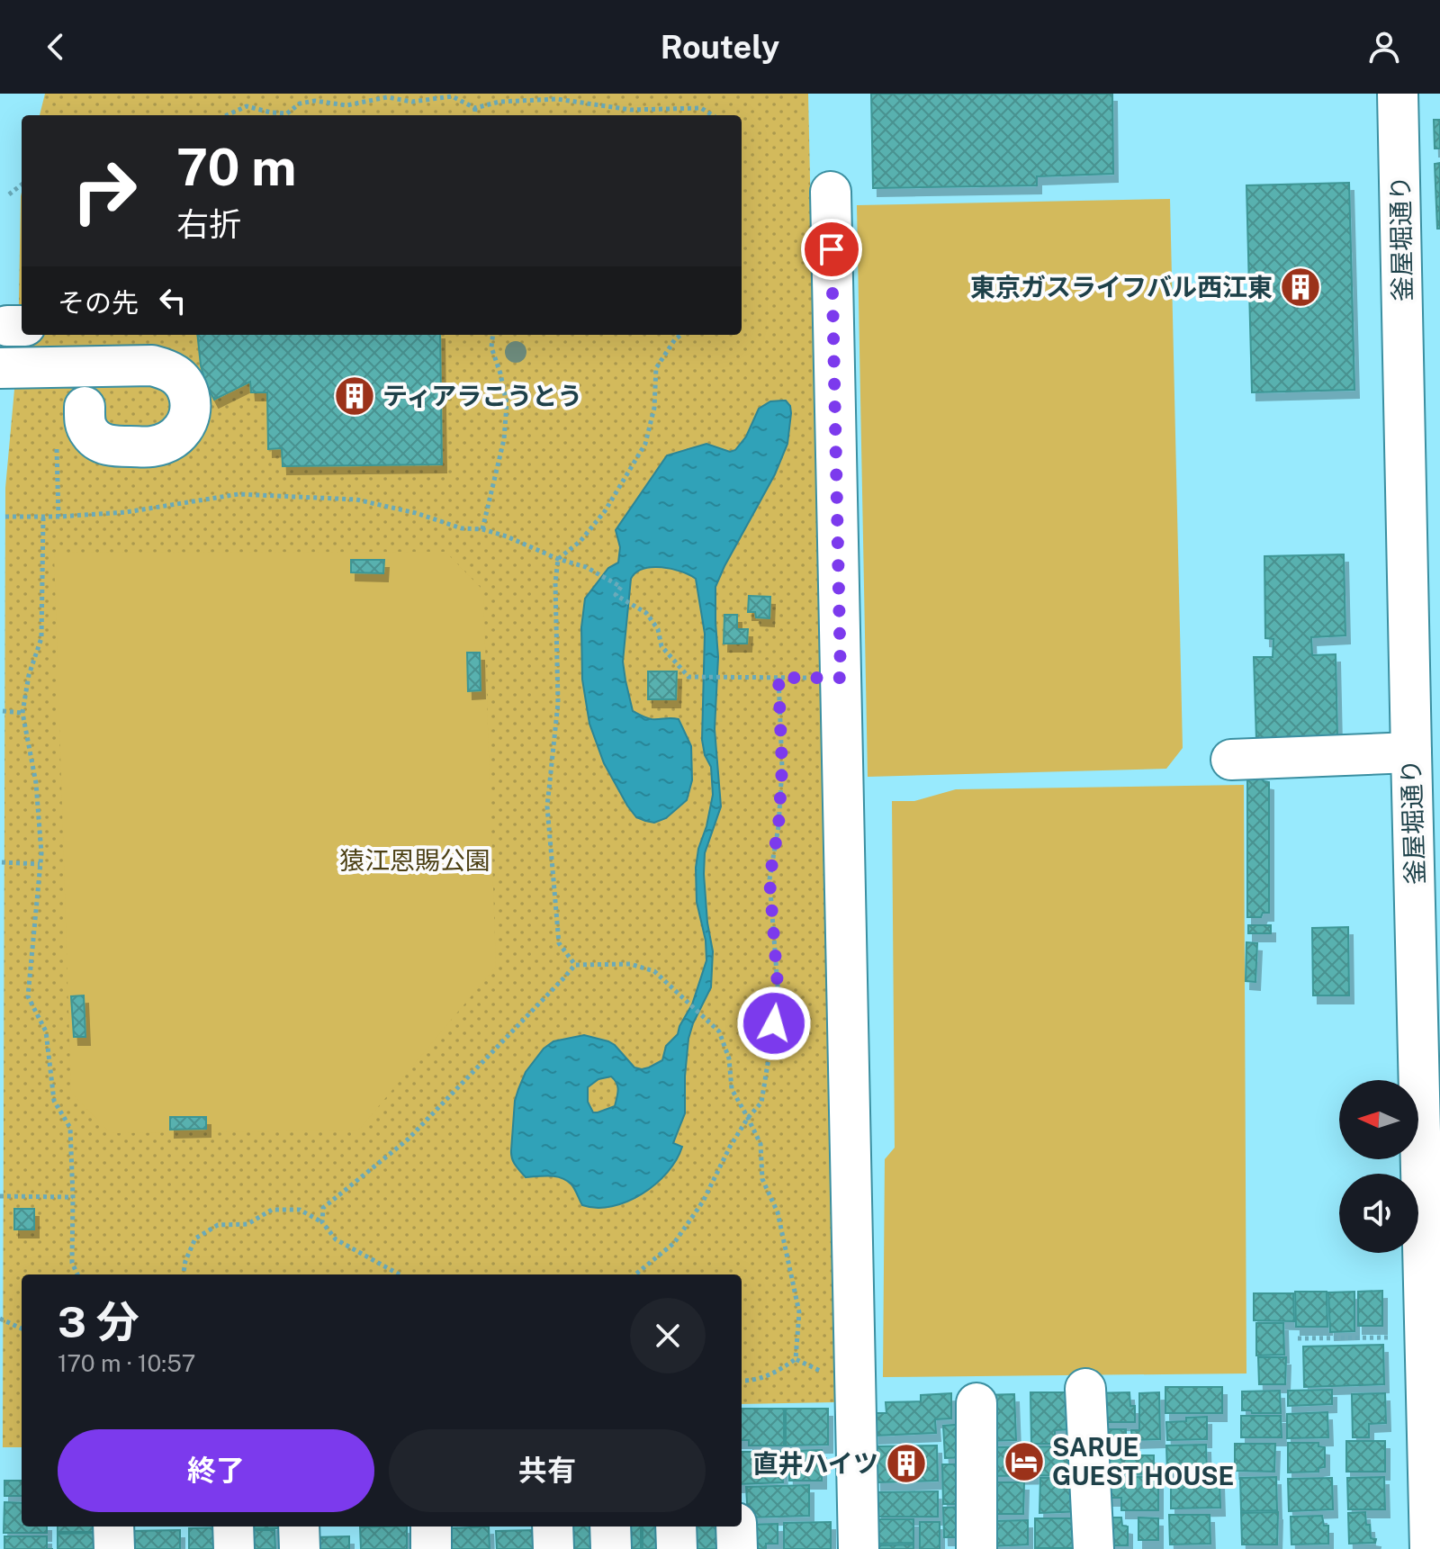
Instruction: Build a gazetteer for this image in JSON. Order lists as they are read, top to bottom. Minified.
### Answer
{"streets":{"street":["釜屋堀通り"]},"parks":["猿江恩賜公園"],"places":{"building":["東京ガスライフバル西江東","ティアラこうとう","直井ハイツ"],"hotel":["SARUE GUEST HOUSE"]},"north":"left","page":{"header":"Routely","turn":["70 m","右折"],"then":"その先","heading":["3 分","170 m · 10:57"],"buttons":["終了","共有"]}}
